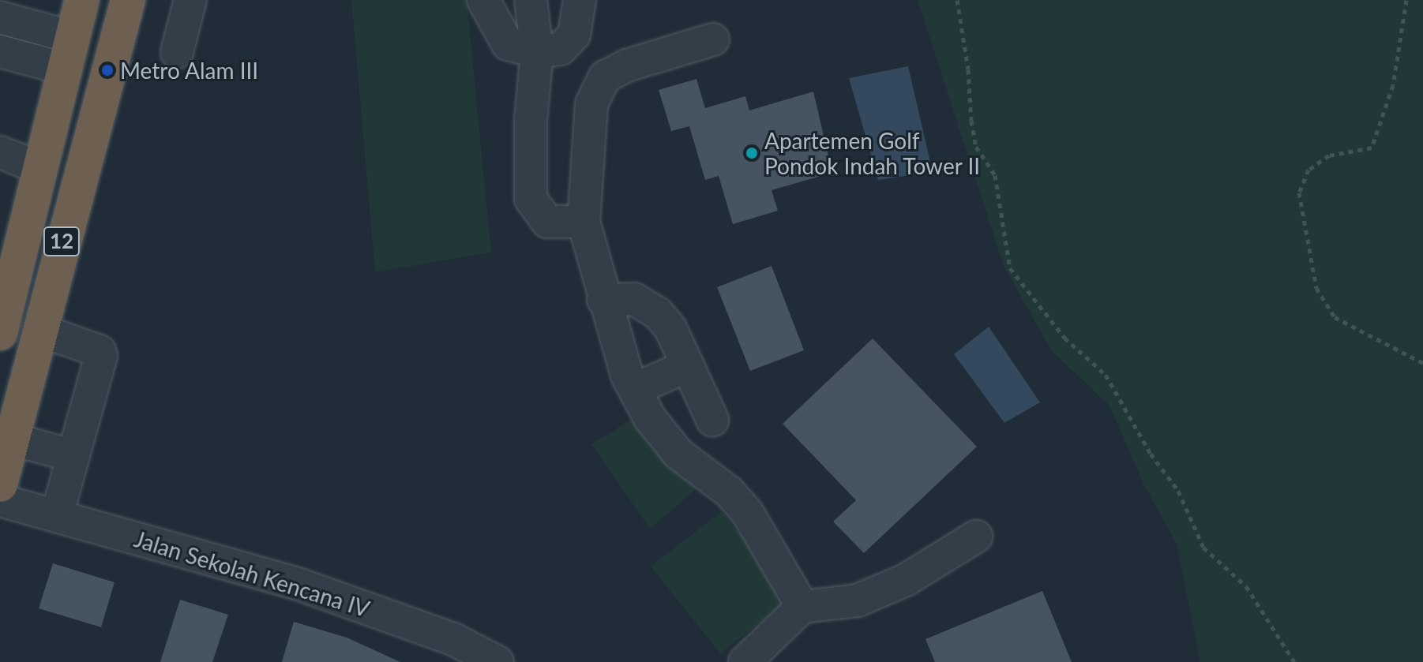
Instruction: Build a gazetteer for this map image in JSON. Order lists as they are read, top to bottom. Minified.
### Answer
{"streets":{"highway":["12"],"street":["Jalan Sekolah Kencana IV"]},"places":["Metro Alam III","Apartemen Golf Pondok Indah Tower II"]}
